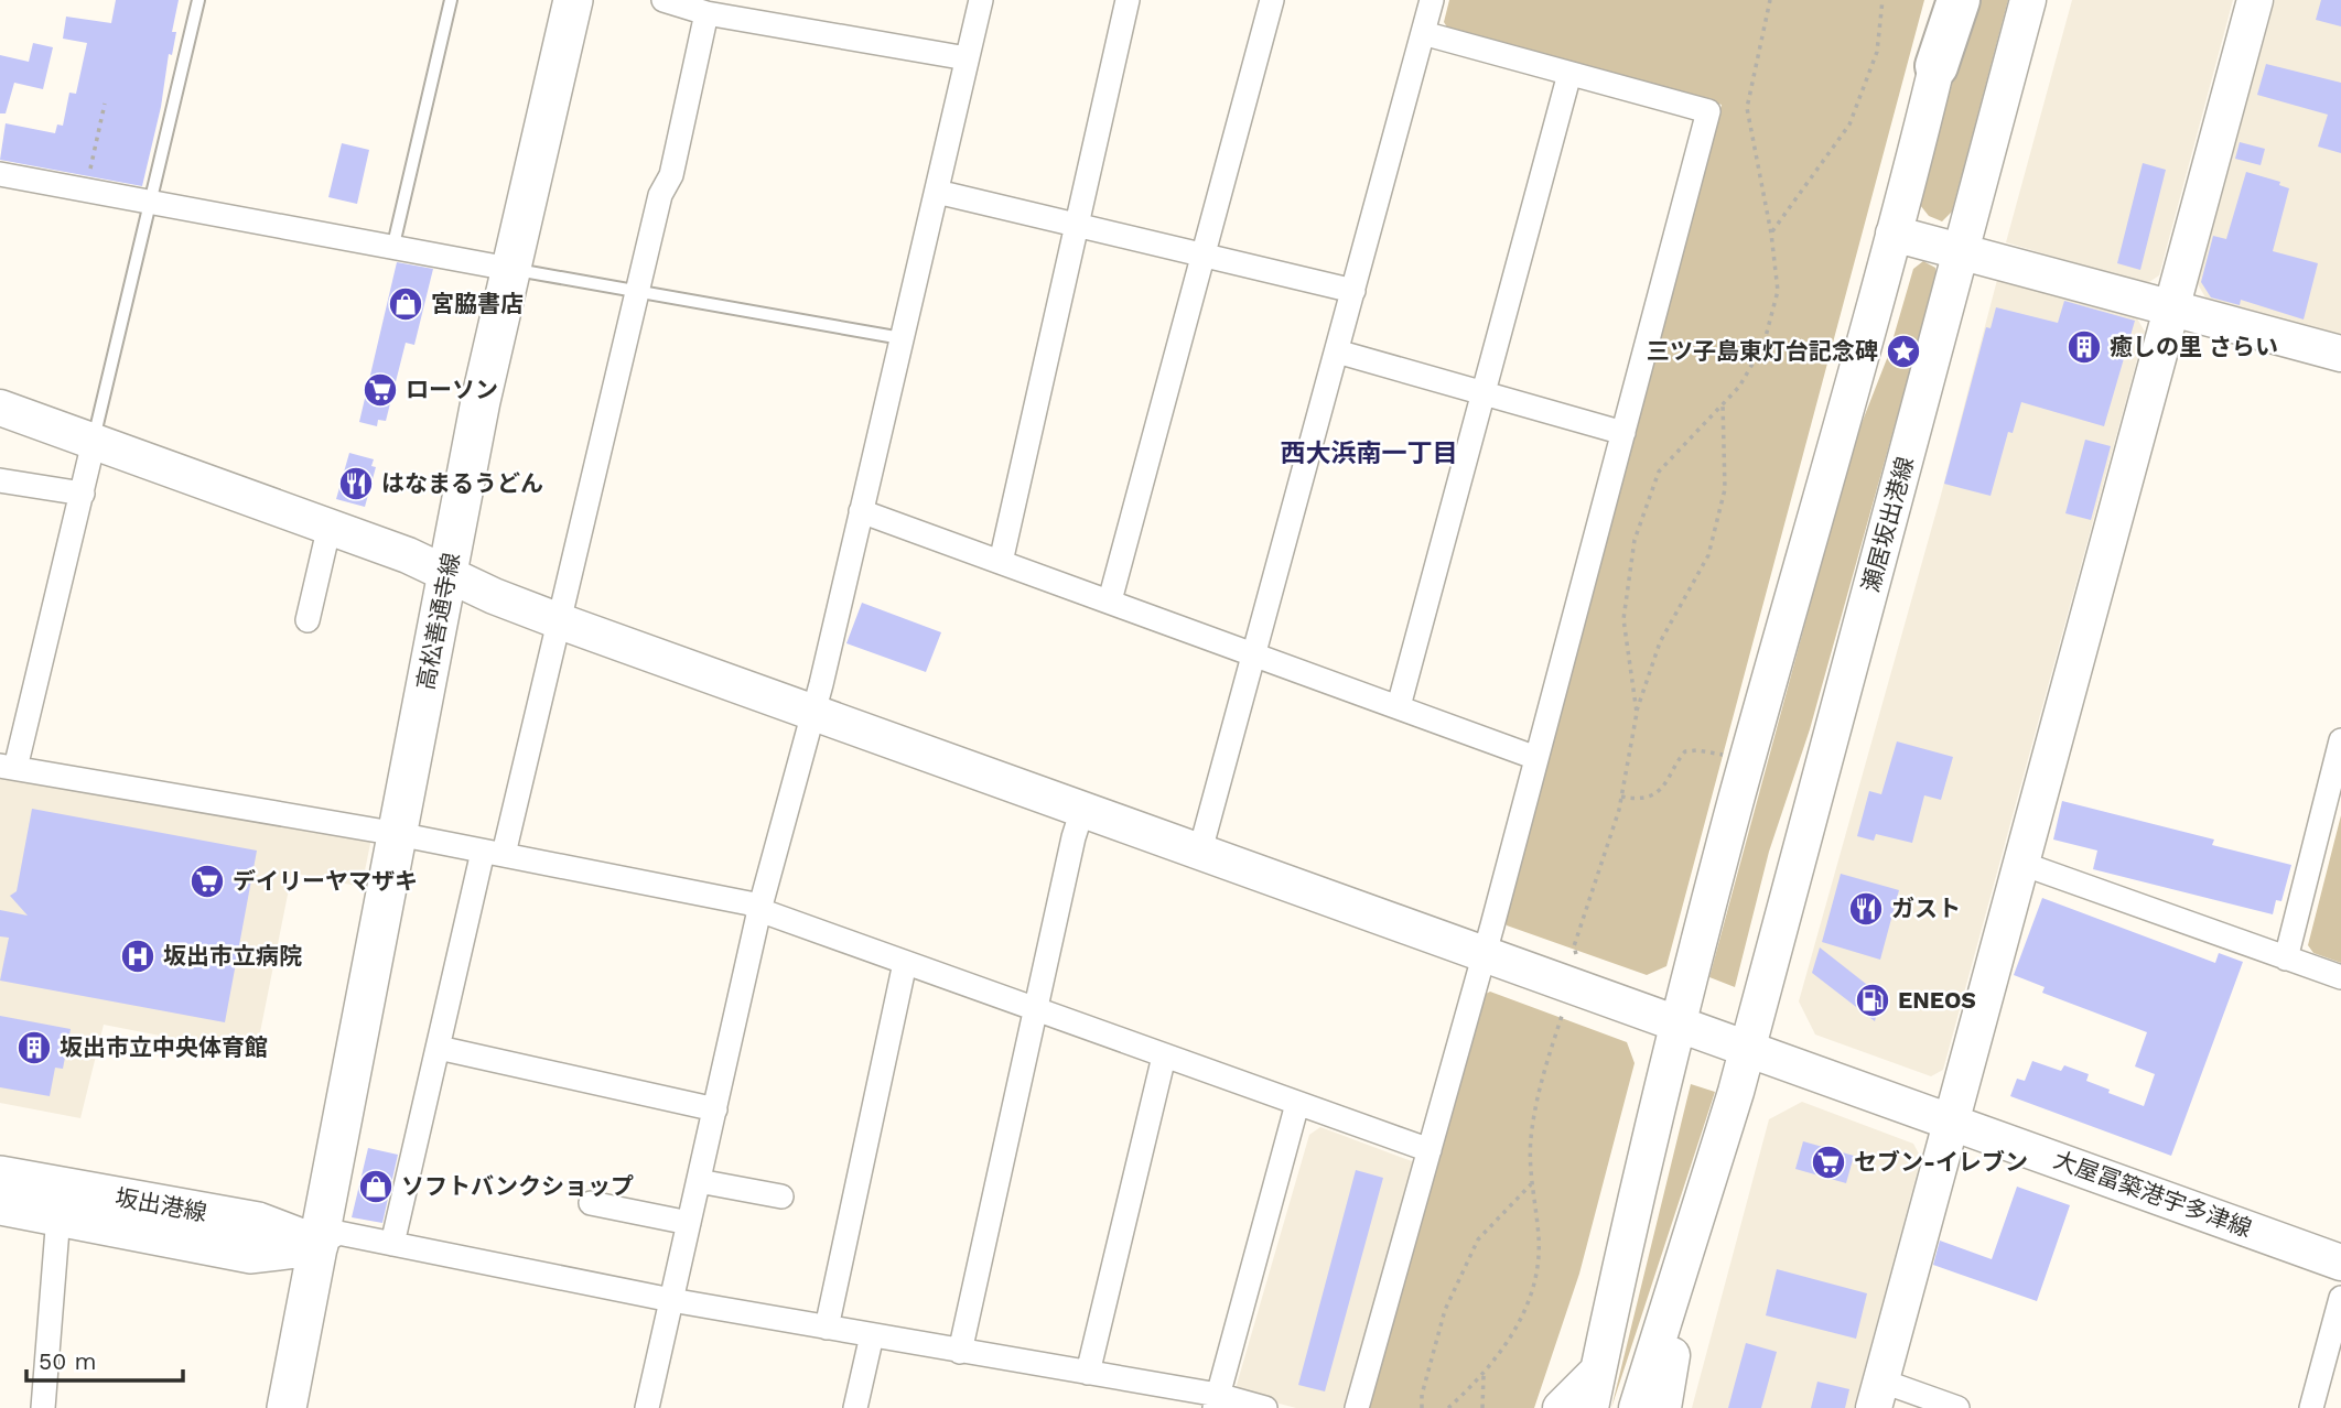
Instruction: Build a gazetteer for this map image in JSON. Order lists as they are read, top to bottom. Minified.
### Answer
{"streets":{"main road":["瀬居坂出港線","高松善通寺線","大屋冨築港宇多津線","坂出港線"]},"crossings":[["瀬居坂出港線","大屋冨築港宇多津線"],["高松善通寺線","大屋冨築港宇多津線"],["高松善通寺線","坂出港線"]],"districts":["西大浜南一丁目"],"places":{"shop":["宮脇書店","ソフトバンクショップ"],"building":["癒しの里 さらい","坂出市立中央体育館"],"place":["三ツ子島東灯台記念碑"],"supermarket":["ローソン","デイリーヤマザキ","セブン-イレブン"],"restaurant":["はなまるうどん","ガスト"],"hospital":["坂出市立病院"],"fuel station":["ENEOS"]},"scale_bar":"50 m"}
